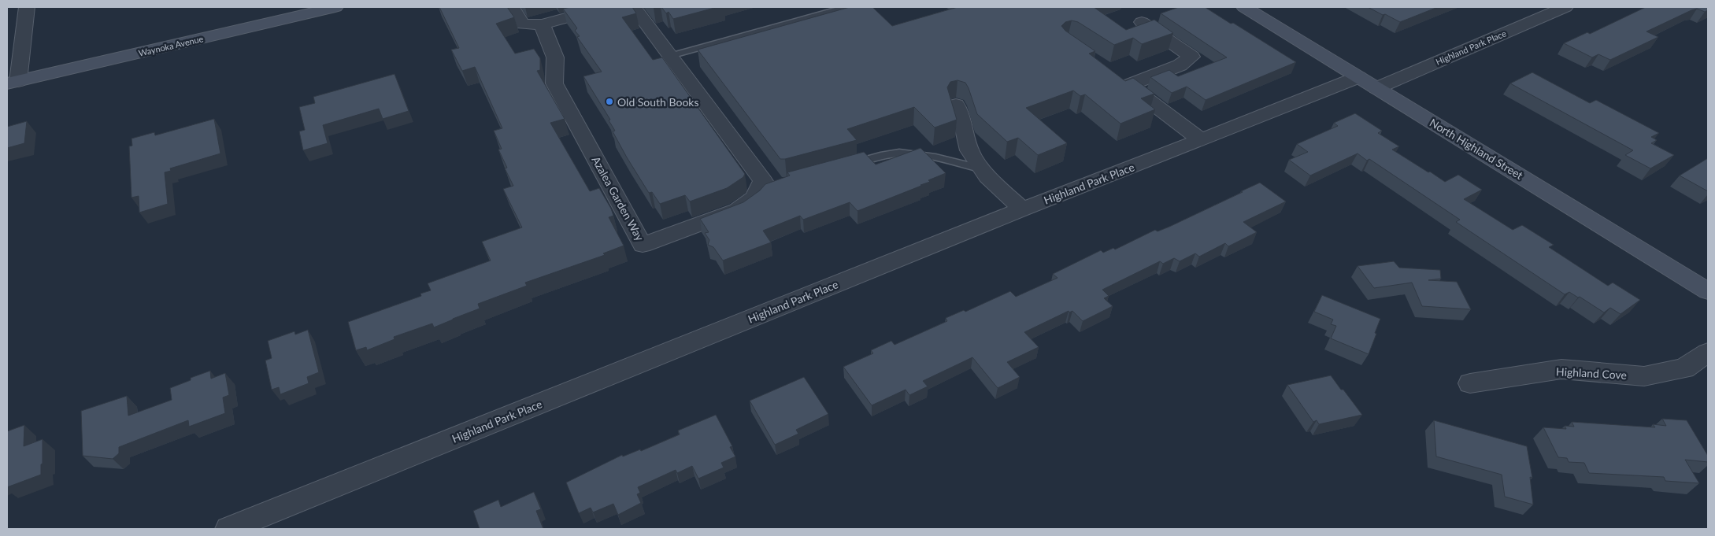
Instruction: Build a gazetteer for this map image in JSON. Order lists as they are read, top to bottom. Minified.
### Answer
{"streets":{"main road":["Waynoka Avenue","North Highland Street"],"street":["Highland Park Place","Azalea Garden Way","Highland Cove"]},"crossings":[["Highland Park Place","North Highland Street"]],"places":["Old South Books"]}
